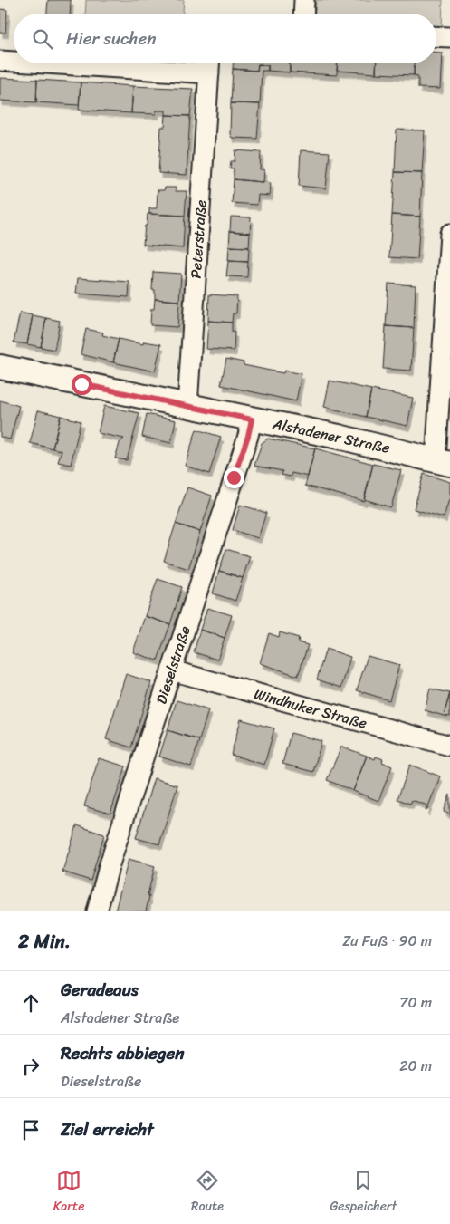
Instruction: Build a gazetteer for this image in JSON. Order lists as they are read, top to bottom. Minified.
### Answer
{"streets":{"street":["Peterstraße","Alstadener Straße","Dieselstraße","Windhuker Straße"]},"crossings":[["Peterstraße","Alstadener Straße"],["Alstadener Straße","Dieselstraße"],["Dieselstraße","Windhuker Straße"]],"page":{"search":"Hier suchen","heading":["2 Min.","Zu Fuß · 90 m"],"list":[["Geradeaus","Alstadener Straße","70 m"],["Rechts abbiegen","Dieselstraße","20 m"],"Ziel erreicht"],"nav":["Karte","Route","Gespeichert"]}}
